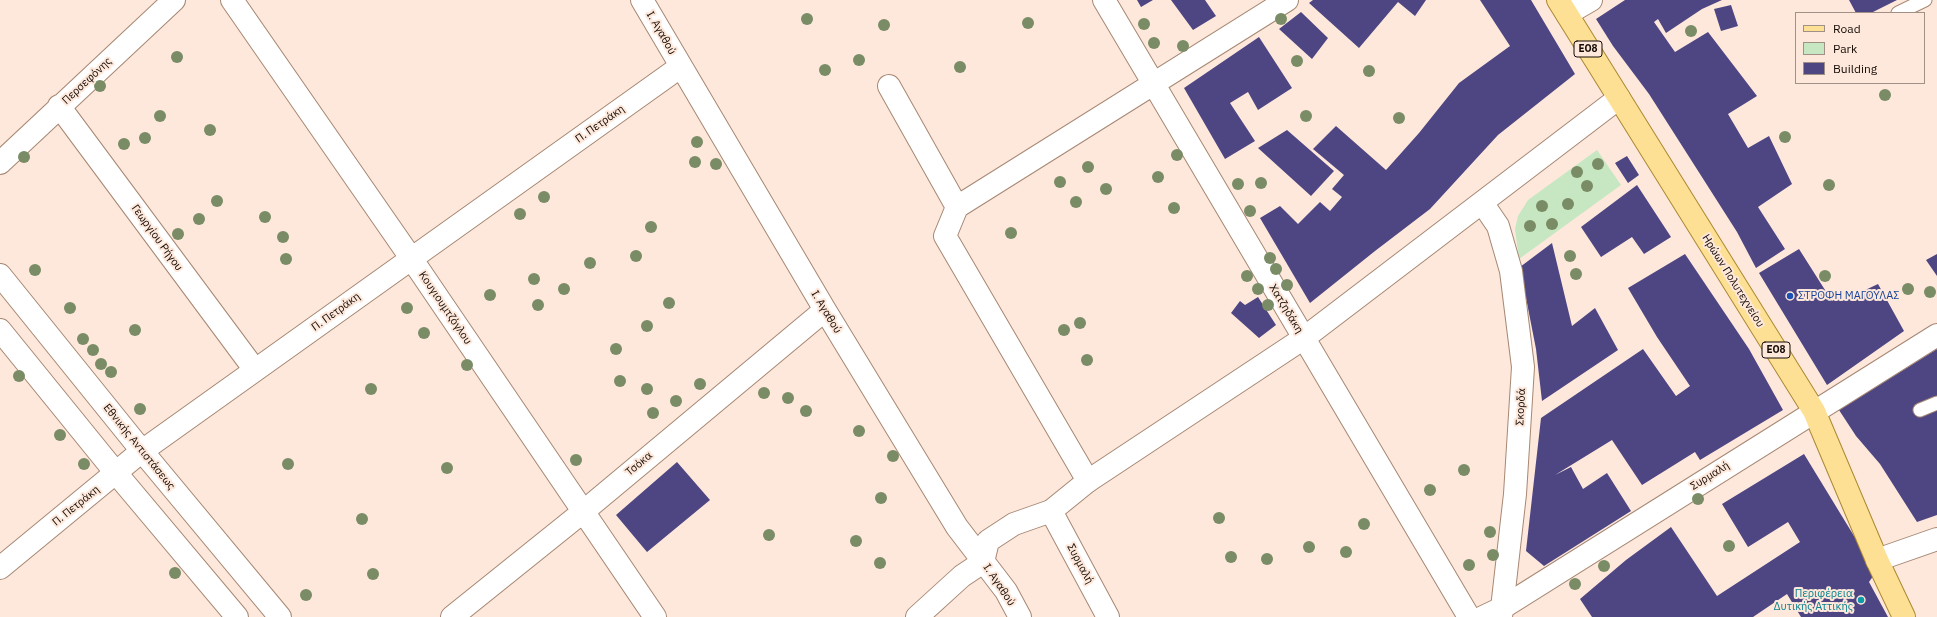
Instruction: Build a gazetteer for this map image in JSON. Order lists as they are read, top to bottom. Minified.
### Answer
{"streets":{"main road":["ΕΟ8","Ηρώων Πολυτεχνείου"],"street":["Ι. Αγαθού","Περσεφόνης","Π. Πετράκη","Γεωργίου Ρήγου","Κουγιουμτζόγλου","Χατζηδάκη","Σκορδά","Εθνικής Αντιστάσεως","Τσόκα","Συρμαλή"]},"crossings":[["Ι. Αγαθού","Π. Πετράκη"],["Ι. Αγαθού","Τσόκα"],["Περσεφόνης","Γεωργίου Ρήγου"],["Π. Πετράκη","Γεωργίου Ρήγου"],["Π. Πετράκη","Κουγιουμτζόγλου"],["Π. Πετράκη","Εθνικής Αντιστάσεως"],["Ηρώων Πολυτεχνείου","Συρμαλή"],["Κουγιουμτζόγλου","Τσόκα"],["Σκορδά","Συρμαλή"]],"places":["ΣΤΡΟΦΗ ΜΑΓΟΥΛΑΣ","Περιφέρεια Δυτικής Αττικής"],"legend":["Road","Park","Building"]}
